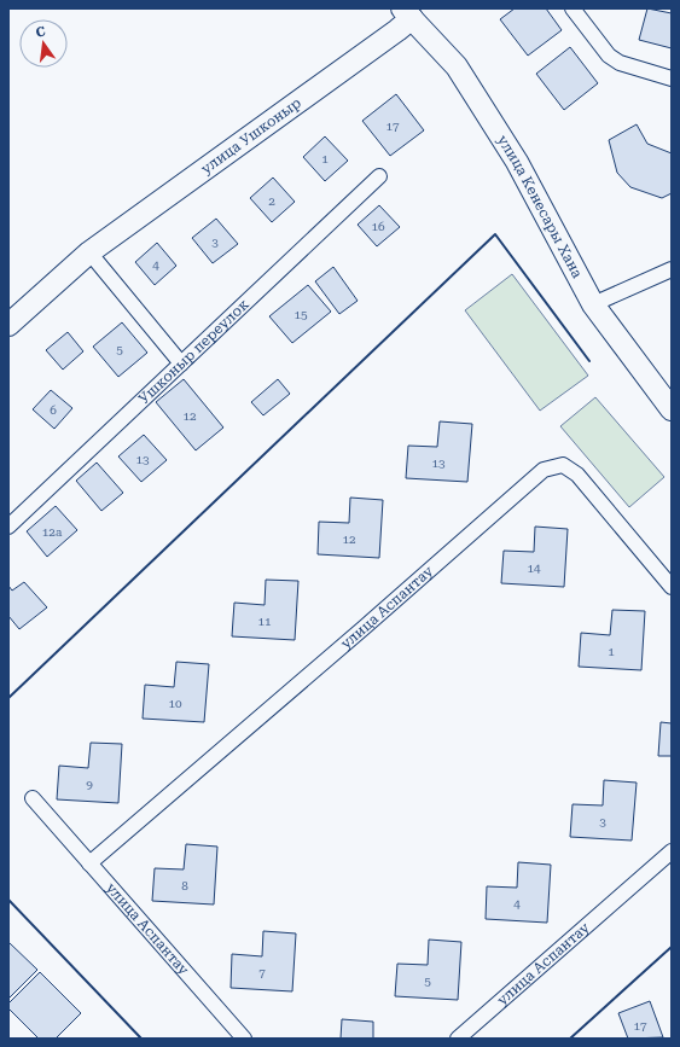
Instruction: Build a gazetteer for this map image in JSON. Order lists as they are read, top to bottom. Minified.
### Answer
{"streets":{"street":["улица Ушконыр","улица Кенесары Хана","Ушконыр переулок","улица Аспантау"]},"crossings":[["улица Ушконыр","улица Кенесары Хана"]],"house_numbers":["17","1","2","16","3","4","15","5","6","12","13","13","12а","12","14","11","1","10","9","3","8","4","7","5","17"],"north":"top"}
